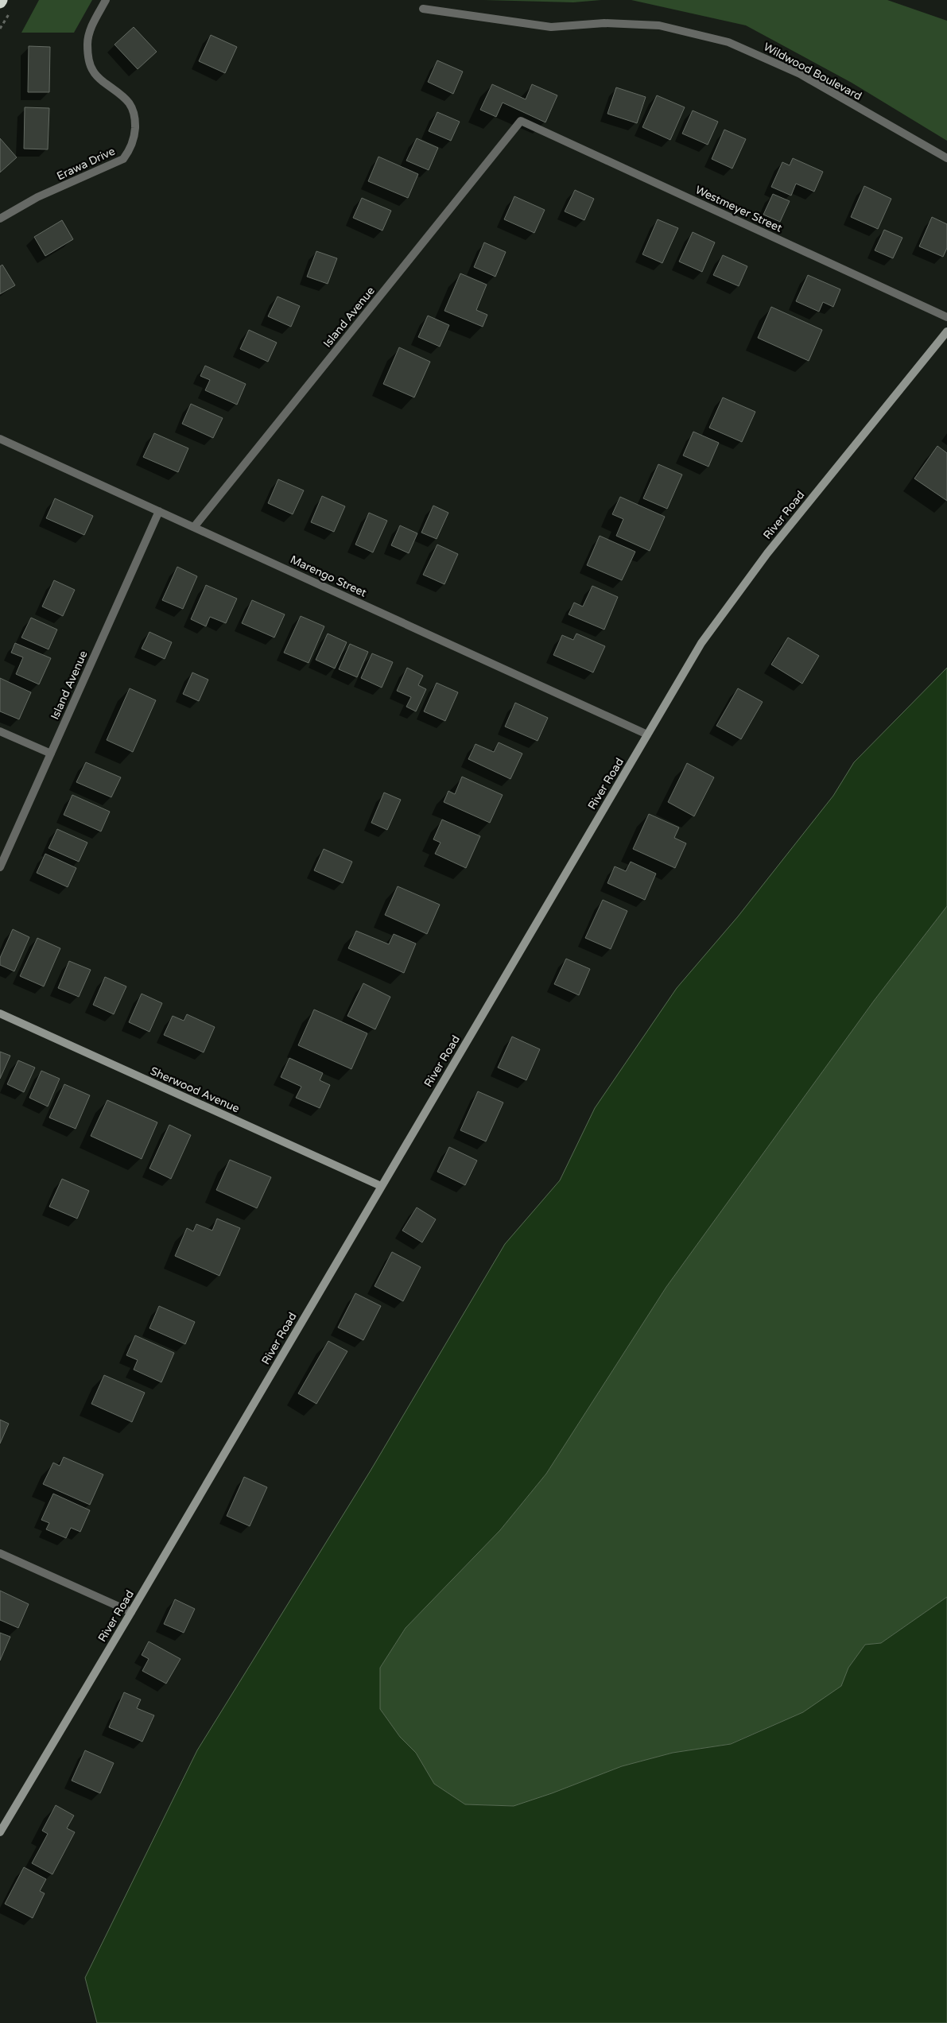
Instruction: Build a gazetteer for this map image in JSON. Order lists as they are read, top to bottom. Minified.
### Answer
{"streets":{"street":["Wildwood Boulevard","Erawa Drive","Westmeyer Street","Island Avenue","River Road","Marengo Street","Sherwood Avenue"]},"crossings":[["Westmeyer Street","Island Avenue"],["Island Avenue","Marengo Street"],["River Road","Marengo Street"],["River Road","Sherwood Avenue"]]}
